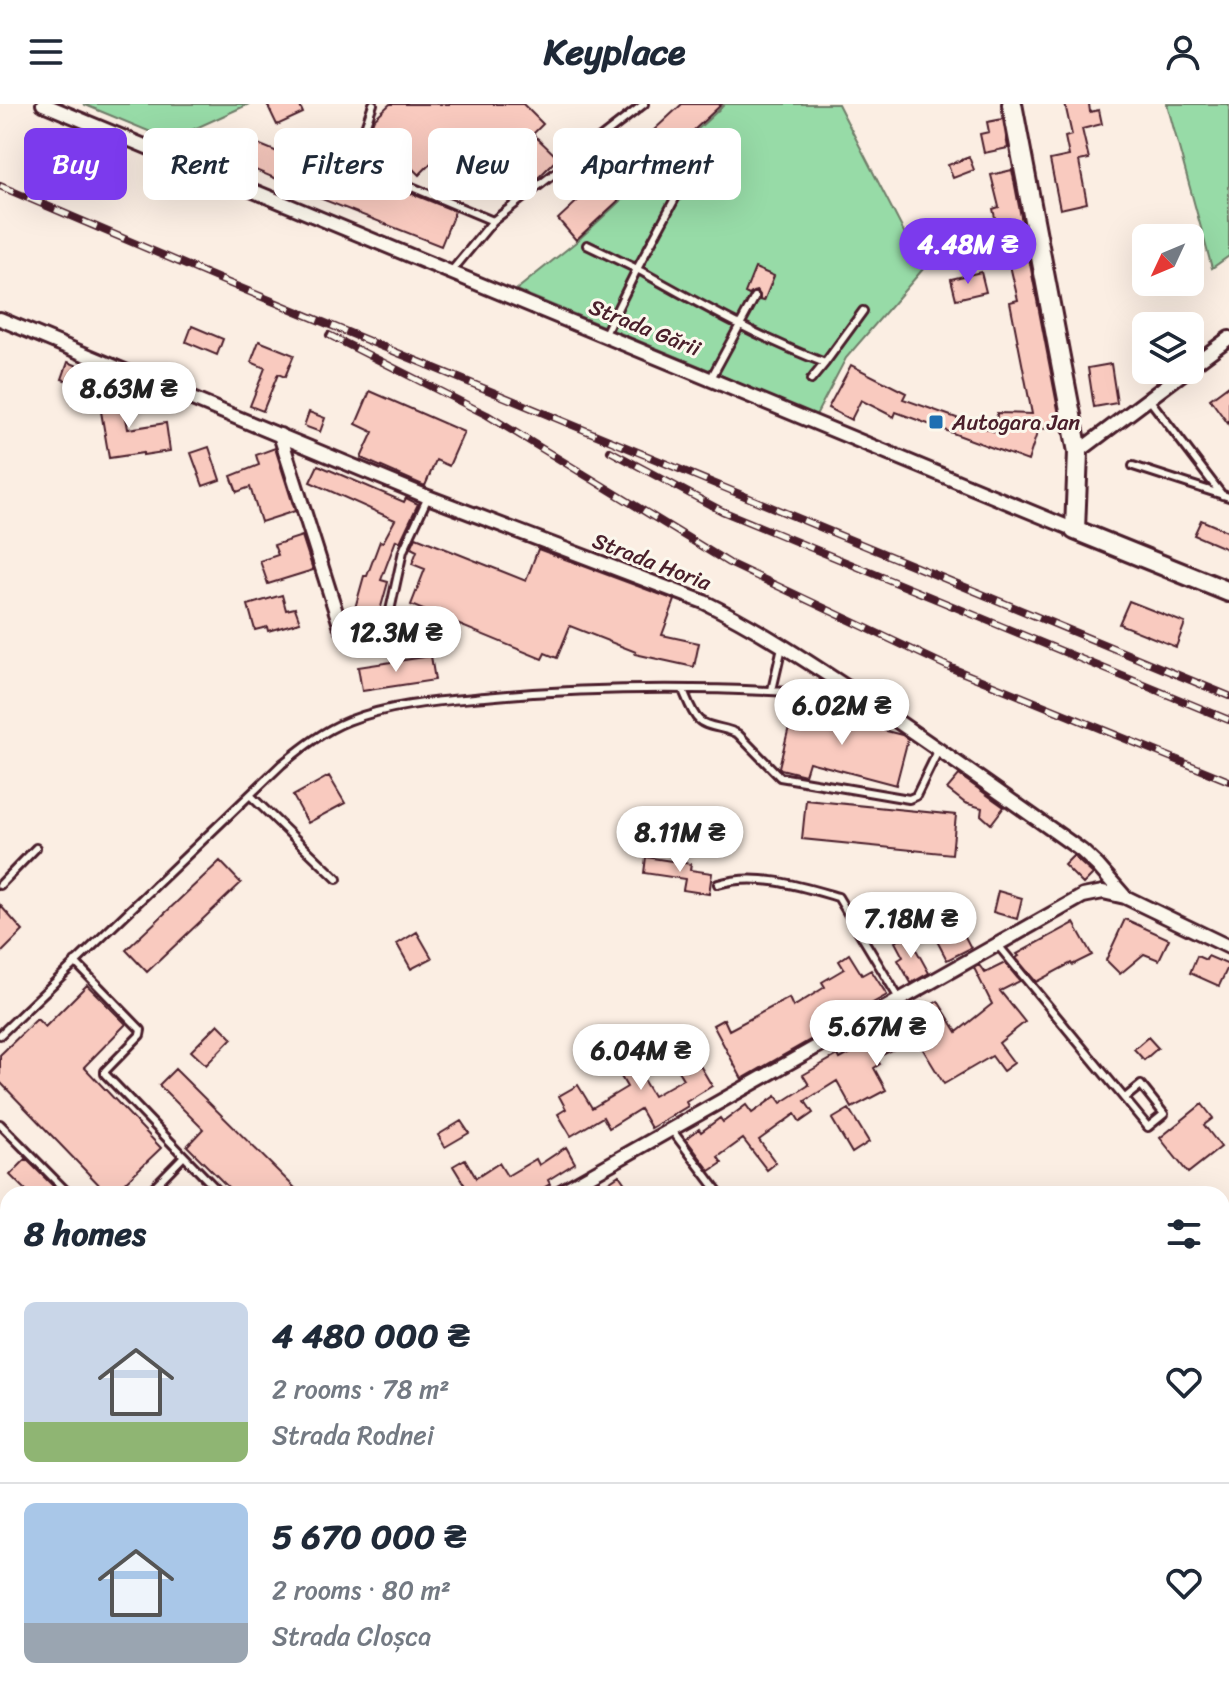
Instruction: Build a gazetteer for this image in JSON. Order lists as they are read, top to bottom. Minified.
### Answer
{"streets":{"street":["Strada Gării","Strada Horia"]},"places":{"transit":["Autogara Jan"]},"north":"bottom left","page":{"header":"Keyplace","chip":["Buy","Rent","Filters","New","Apartment"],"price":["4.48M ₴","8.63M ₴","12.3M ₴","6.02M ₴","8.11M ₴","7.18M ₴","5.67M ₴","6.04M ₴"],"heading":"8 homes","list":[{"name":"4 480 000 ₴","note":"2 rooms · 78 m² · Strada Rodnei"},{"name":"5 670 000 ₴","note":"2 rooms · 80 m² · Strada Cloșca"}]}}
